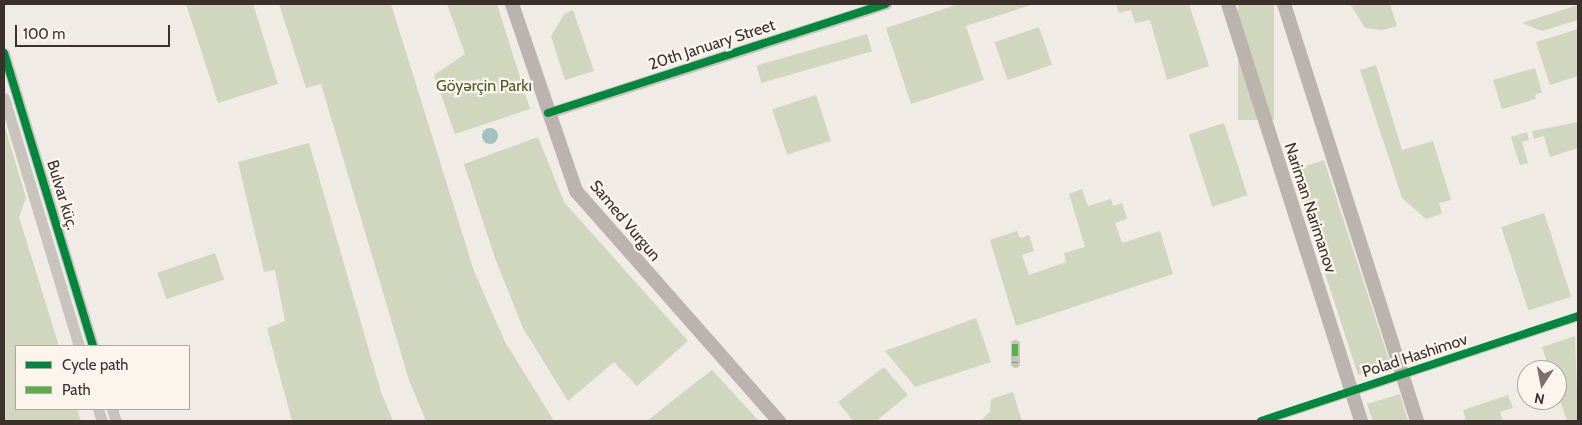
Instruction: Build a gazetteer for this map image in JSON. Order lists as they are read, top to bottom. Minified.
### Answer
{"streets":{"main road":["Nariman Narimanov","Samed Vurgun"],"street":["20th January Street","Bulvar küç.","Polad Hashimov"]},"crossings":[["20th January Street","Samed Vurgun"],["Nariman Narimanov","Polad Hashimov"]],"parks":["Göyərçin Parkı"],"legend":["Cycle path","Path"],"scale_bar":"100 m","north":"bottom"}
